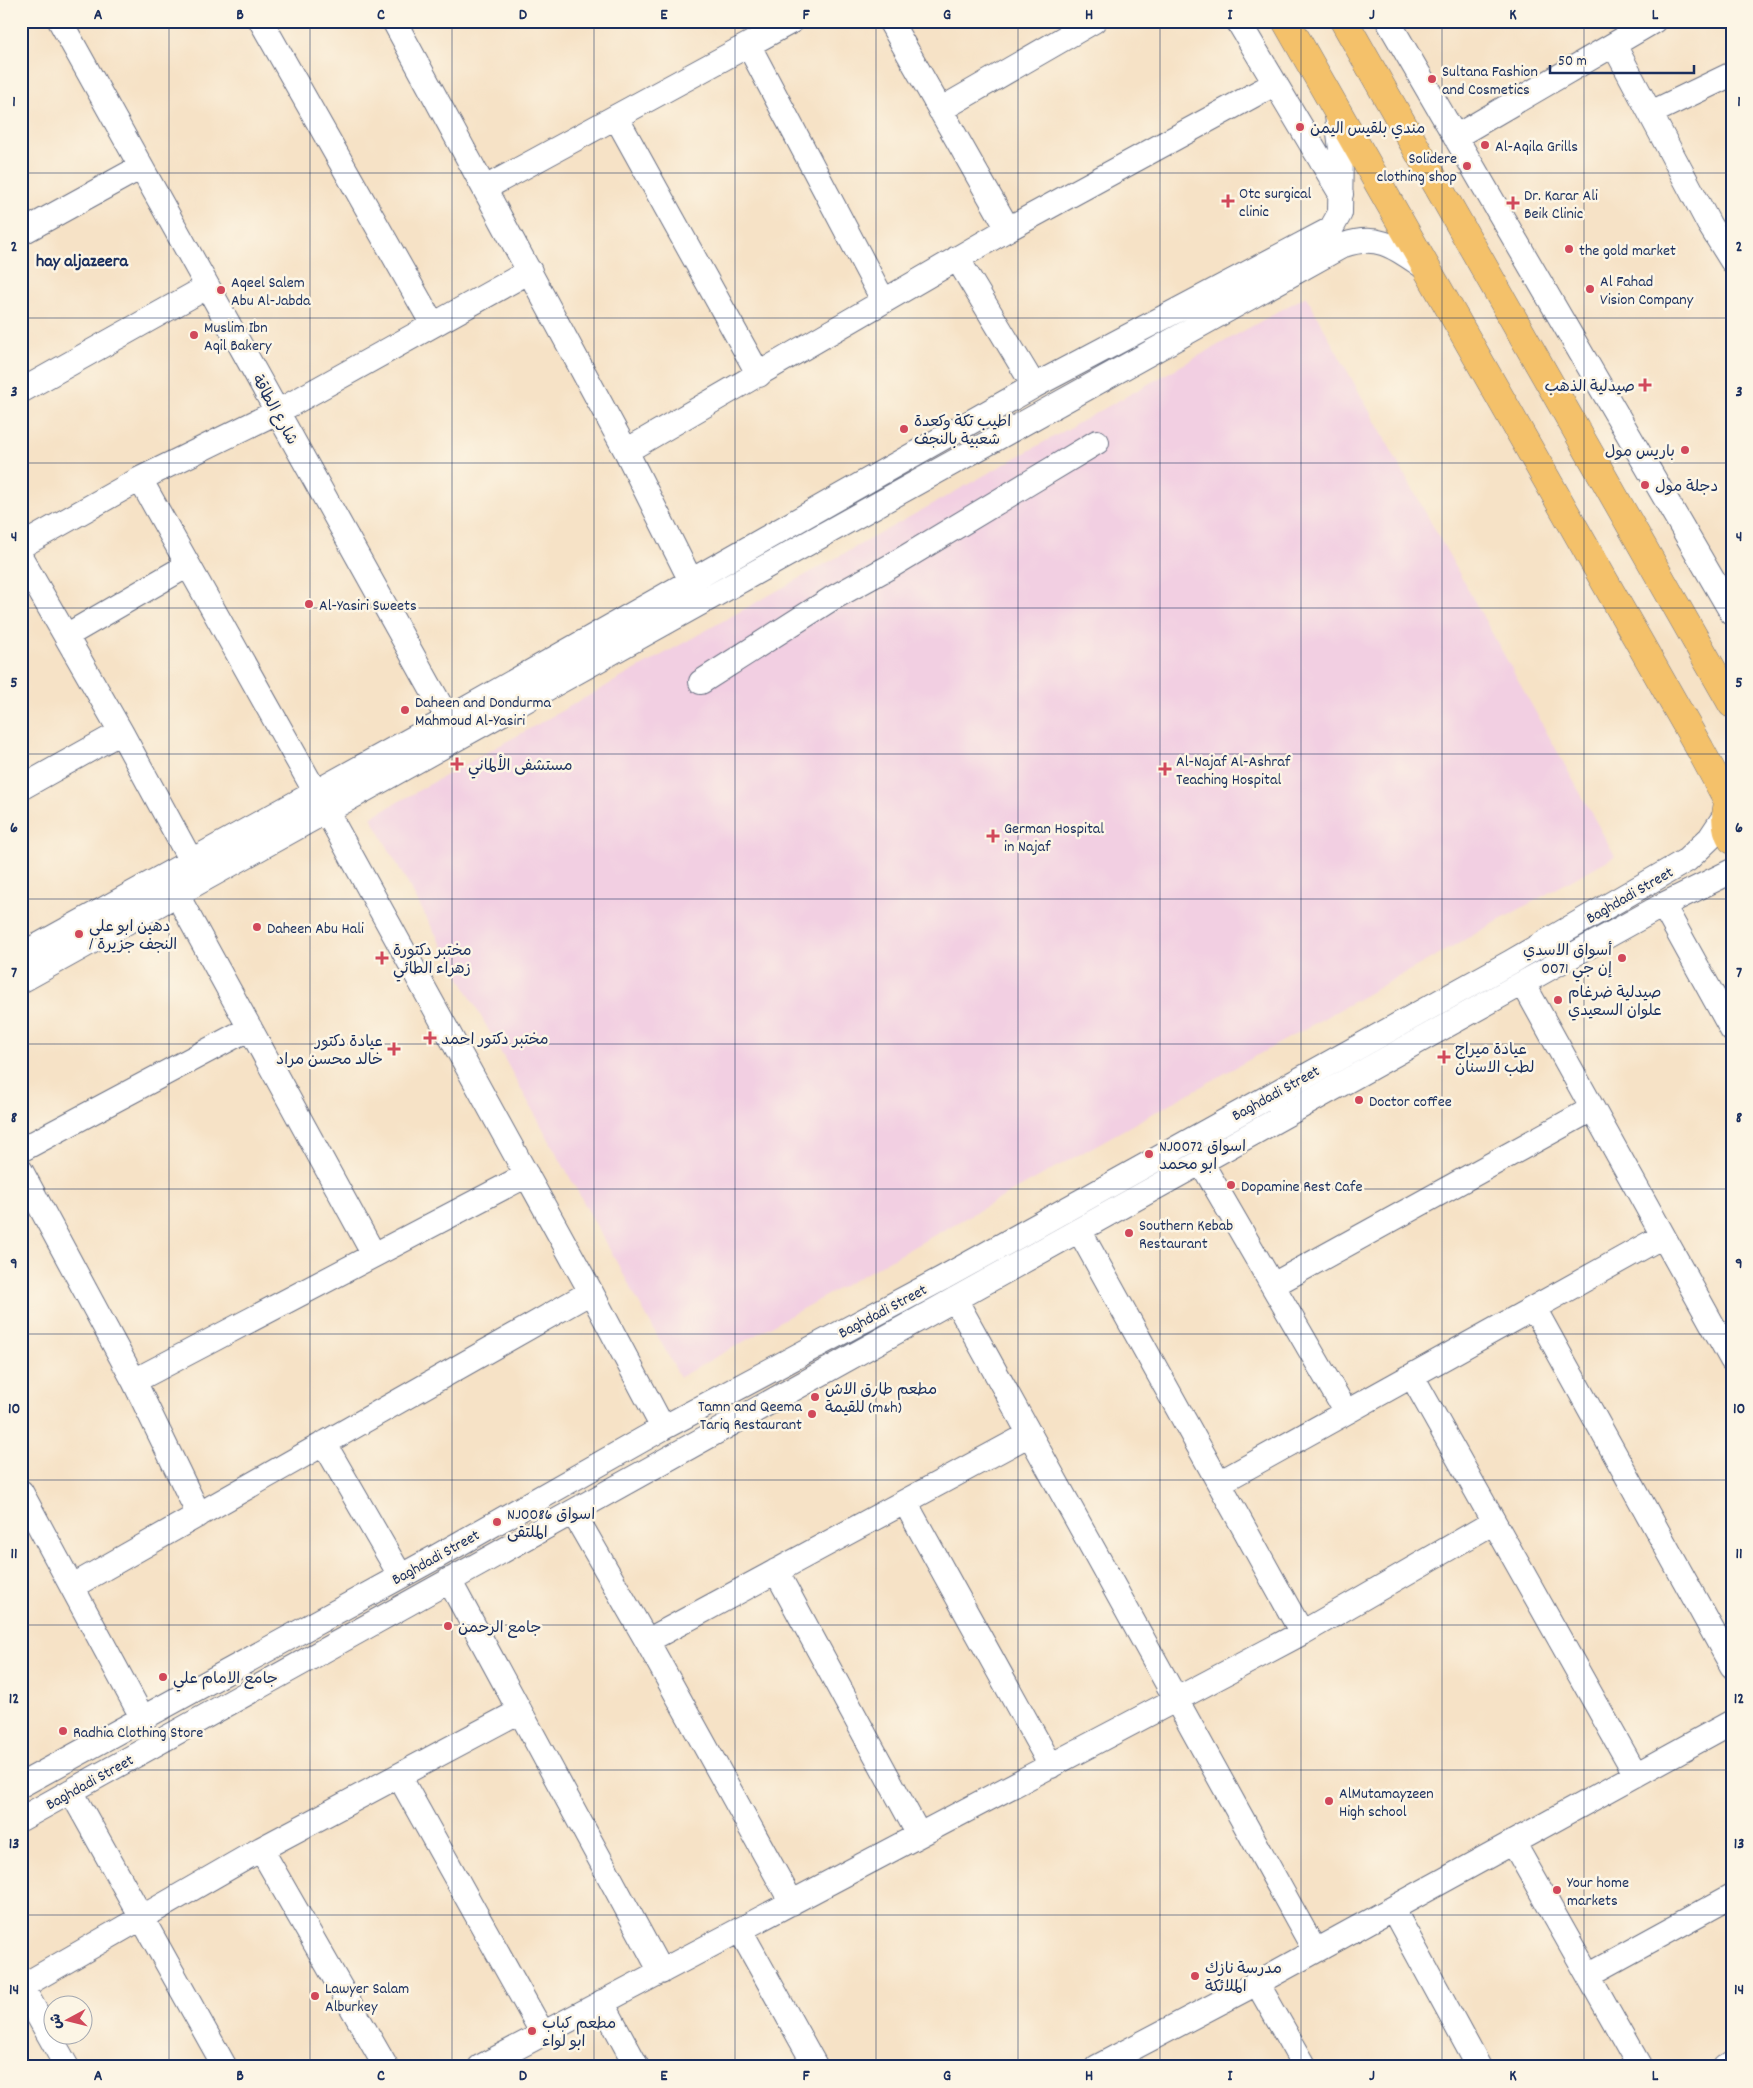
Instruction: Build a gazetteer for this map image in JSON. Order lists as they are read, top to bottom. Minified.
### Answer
{"streets":{"street":["شارع الطاقة","Baghdadi Street"]},"districts":["hay aljazeera"],"places":{"other":["Sultana Fashion and Cosmetics","مندي بلقيس اليمن","Al-Aqila Grills","Solidere clothing shop","the gold market","Al Fahad Vision Company","Aqeel Salem Abu Al-Jabda","Muslim Ibn Aqil Bakery","اطيب تكة وكعدة شعبية بالنجف","باريس مول","دجلة مول","Al-Yasiri Sweets","Daheen and Dondurma Mahmoud Al-Yasiri","Daheen Abu Hali","دهين ابو علي / النجف جزيرة","أسواق الاسدي إن جي 0071","صيدلية ضرغام علوان السعيدي","Doctor coffee","NJ0072 اسواق ابو محمد","Dopamine Rest Cafe","Southern Kebab Restaurant","مطعم طارق الاش للقيمة (m&h)","Tamn and Qeema Tariq Restaurant","NJ0086 اسواق الملتقى","جامع الرحمن","جامع الامام علي","Radhia Clothing Store","AlMutamayzeen High school","Your home markets","مدرسة نازك الملائكة","Lawyer Salam Alburkey","مطعم كباب ابو لواء"],"health":["Otc surgical clinic","Dr. Karar Ali Beik Clinic","صيدلية الذهب","مستشفى الألماني","Al-Najaf Al-Ashraf Teaching Hospital","German Hospital in Najaf","مختبر دكتورة زهراء الطائي","مختبر دكتور احمد","عيادة دكتور خالد محسن مراد","عيادة ميراج لطب الاسنان"]},"scale_bar":"50 m","north":"left","grid":{"columns":["A","B","C","D","E","F","G","H","I","J","K","L"],"rows":["1","2","3","4","5","6","7","8","9","10","11","12","13","14"]}}
